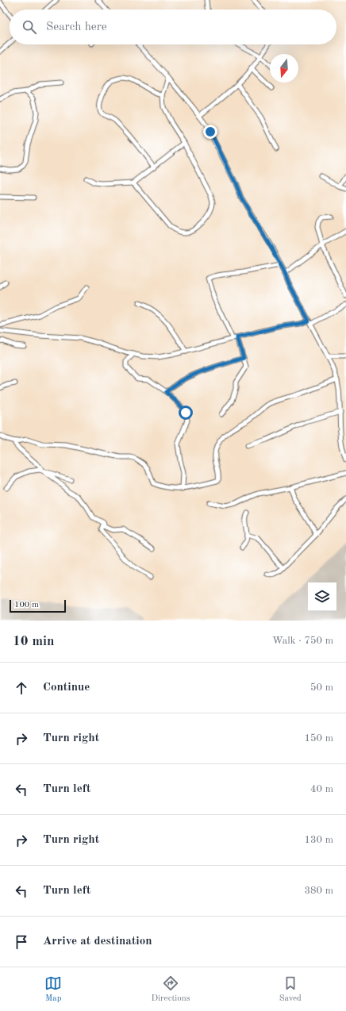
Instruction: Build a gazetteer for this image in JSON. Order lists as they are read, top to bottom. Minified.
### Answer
{"scale_bar":"100 m","north":"bottom","page":{"search":"Search here","scale":"100 m","heading":["10 min","Walk · 750 m"],"list":[["Continue","50 m"],["Turn right","150 m"],["Turn left","40 m"],["Turn right","130 m"],["Turn left","380 m"],"Arrive at destination"],"nav":["Map","Directions","Saved"]}}
